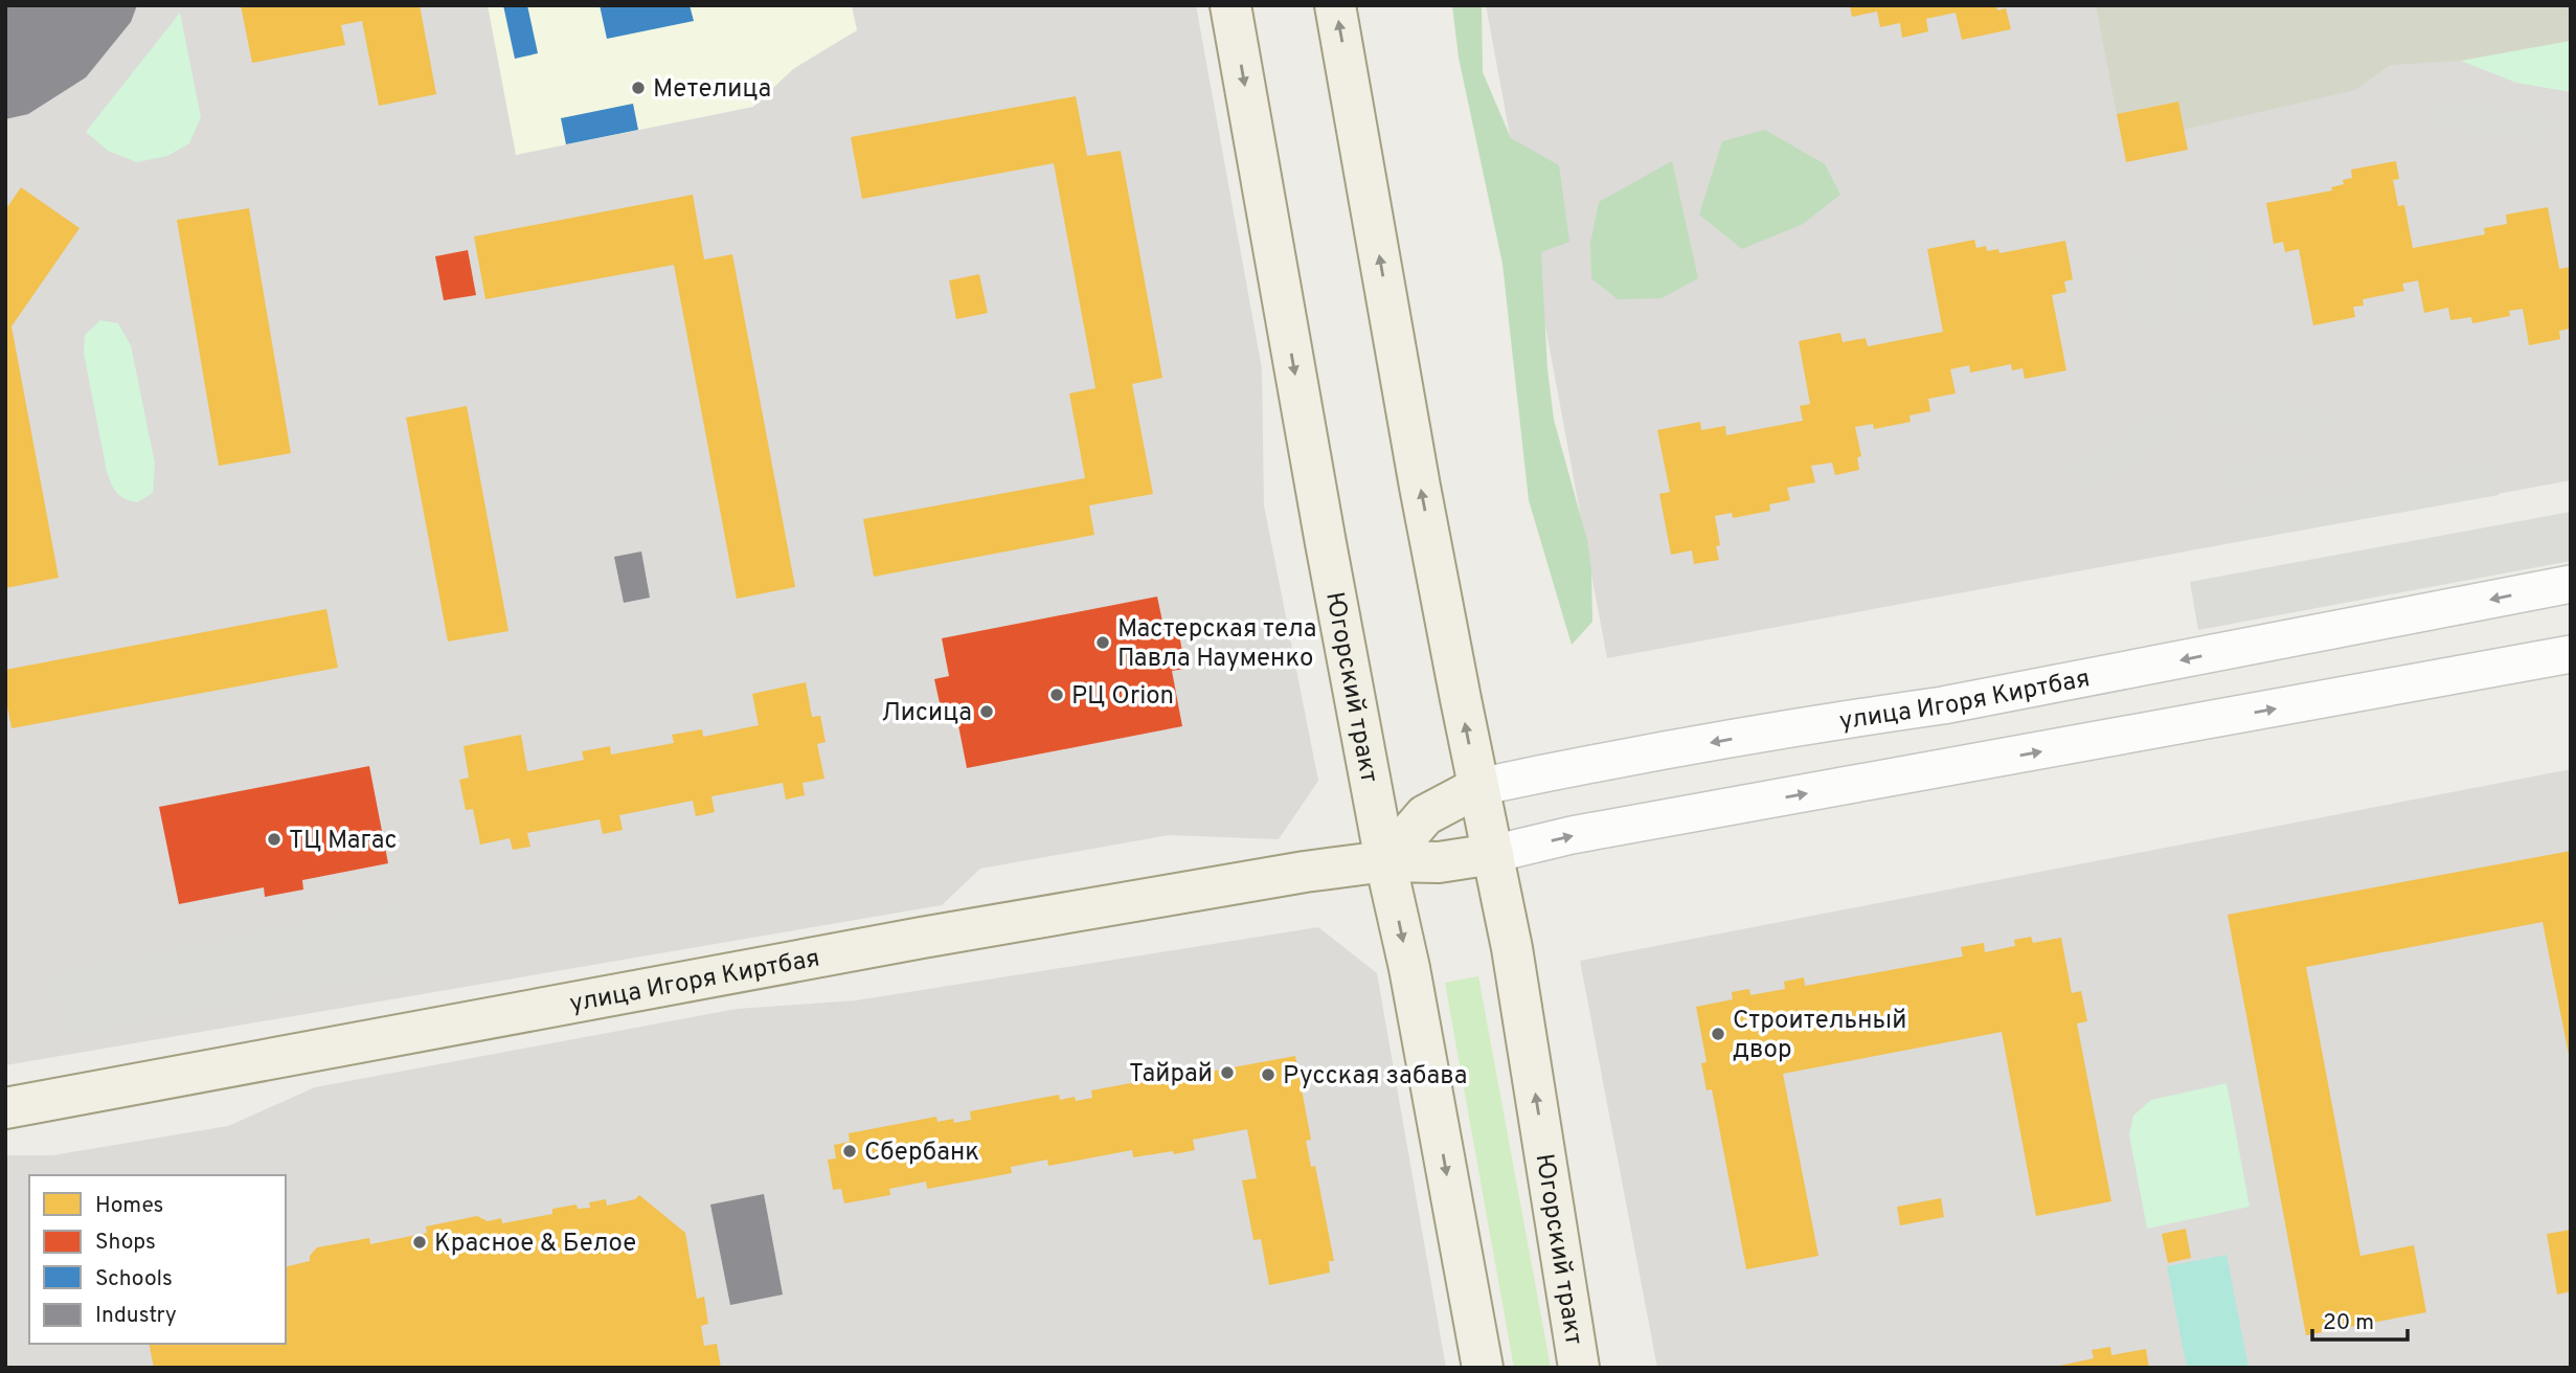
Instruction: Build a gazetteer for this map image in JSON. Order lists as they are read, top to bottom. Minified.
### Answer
{"streets":{"main road":["Югорский тракт","улица Игоря Киртбая"]},"crossings":[["Югорский тракт","улица Игоря Киртбая"]],"places":["Метелица","Мастерская тела Павла Науменко","РЦ Orion","Лисица","ТЦ Магас","Строительный двор","Тайрай","Русская забава","Сбербанк","Красное & Белое"],"legend":["Homes","Shops","Schools","Industry"],"scale_bar":"20 m"}
